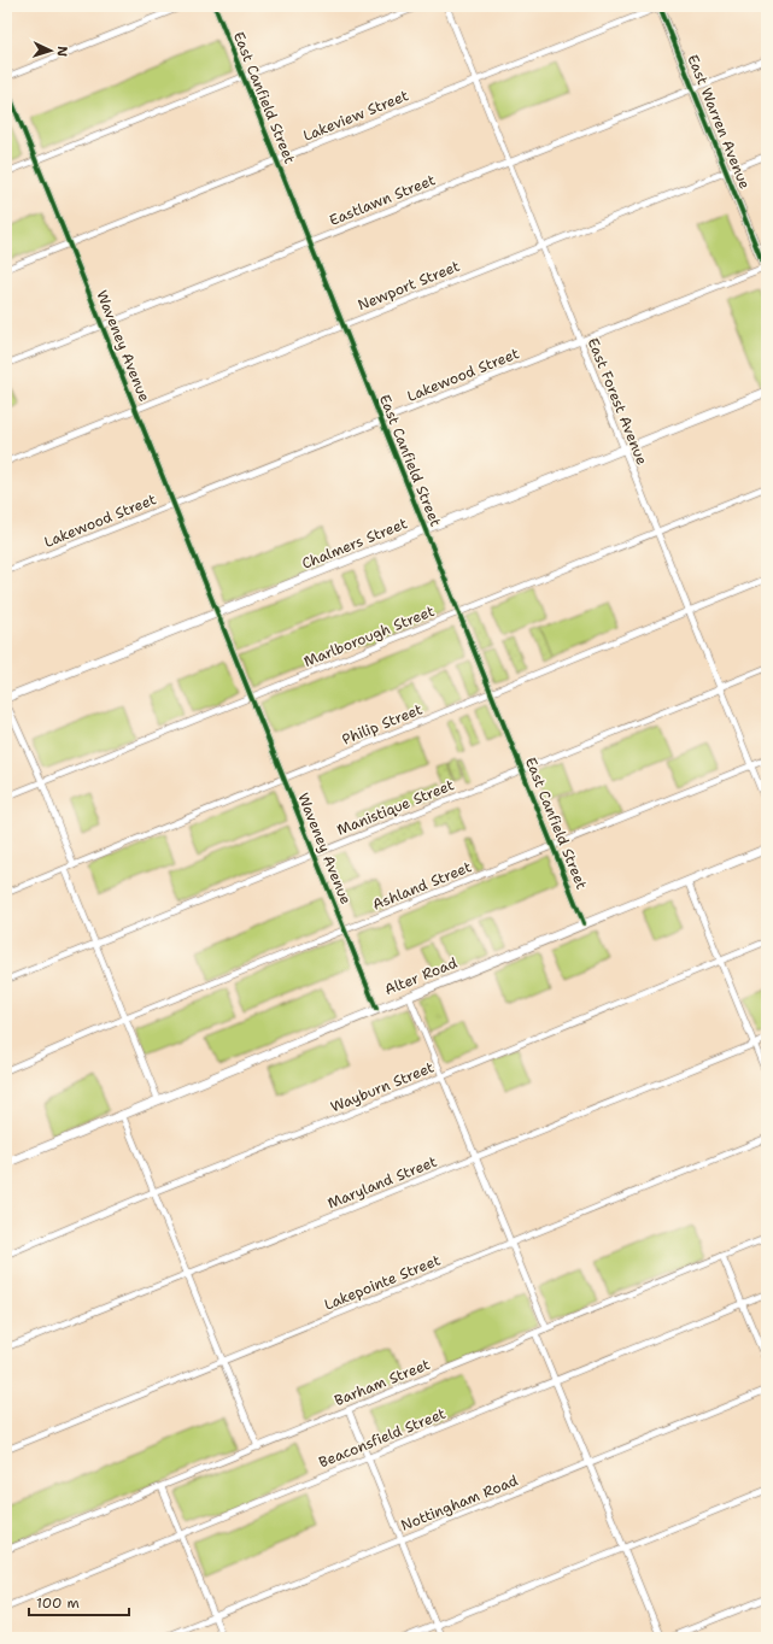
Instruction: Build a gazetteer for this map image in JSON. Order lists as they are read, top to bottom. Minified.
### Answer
{"streets":{"street":["East Canfield Street","Lakeview Street","East Warren Avenue","Eastlawn Street","Newport Street","Waveney Avenue","Lakewood Street","East Forest Avenue","Chalmers Street","Marlborough Street","Philip Street","Manistique Street","Ashland Street","Alter Road","Wayburn Street","Maryland Street","Lakepointe Street","Barham Street","Beaconsfield Street","Nottingham Road"]},"crossings":[["East Canfield Street","Lakeview Street"],["East Canfield Street","Eastlawn Street"],["East Canfield Street","Newport Street"],["East Canfield Street","Lakewood Street"],["East Canfield Street","Chalmers Street"],["East Canfield Street","Marlborough Street"],["East Canfield Street","Philip Street"],["East Canfield Street","Manistique Street"],["East Canfield Street","Ashland Street"],["East Canfield Street","Alter Road"],["Lakeview Street","East Warren Avenue"],["Lakeview Street","Waveney Avenue"],["Lakeview Street","East Forest Avenue"],["East Warren Avenue","Eastlawn Street"],["East Warren Avenue","Newport Street"],["East Warren Avenue","Lakewood Street"],["Eastlawn Street","Waveney Avenue"],["Eastlawn Street","East Forest Avenue"],["Newport Street","Waveney Avenue"],["Newport Street","East Forest Avenue"],["Waveney Avenue","Lakewood Street"],["Waveney Avenue","Chalmers Street"],["Waveney Avenue","Marlborough Street"],["Waveney Avenue","Philip Street"],["Waveney Avenue","Manistique Street"],["Waveney Avenue","Ashland Street"],["Waveney Avenue","Alter Road"],["Lakewood Street","East Forest Avenue"],["East Forest Avenue","Chalmers Street"],["East Forest Avenue","Marlborough Street"],["East Forest Avenue","Philip Street"],["East Forest Avenue","Manistique Street"],["East Forest Avenue","Ashland Street"]],"scale_bar":"100 m","north":"right"}
